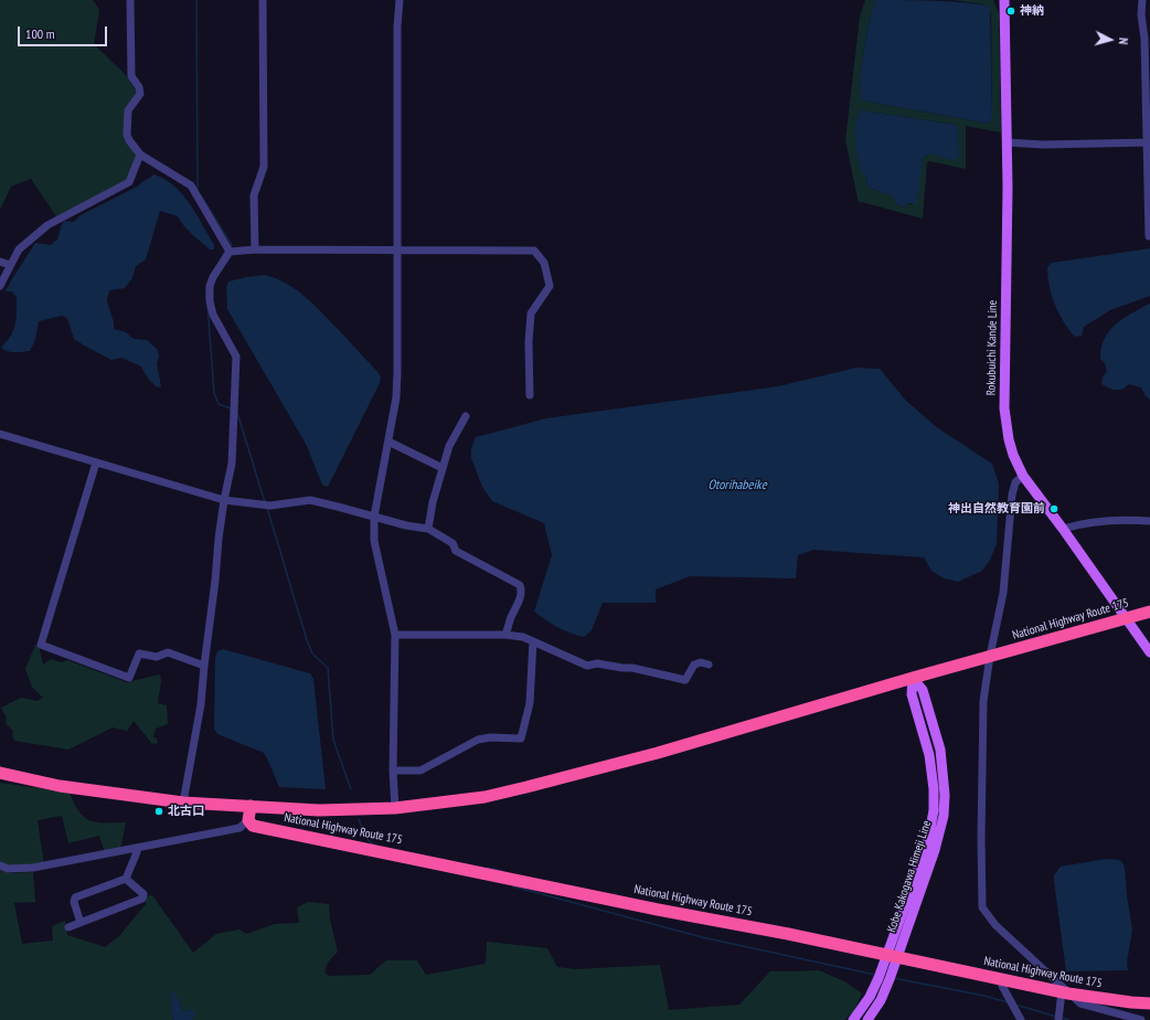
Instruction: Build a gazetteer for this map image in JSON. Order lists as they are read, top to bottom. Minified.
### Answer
{"streets":{"highway":["National Highway Route 175"],"main road":["Rokubuichi Kande Line","Kobe Kakogawa Himeji Line"]},"crossings":[["Rokubuichi Kande Line","National Highway Route 175"],["National Highway Route 175","Kobe Kakogawa Himeji Line"]],"water":["Otorihabeike"],"places":["神納","神出自然教育園前","北古口"],"scale_bar":"100 m","north":"right"}
